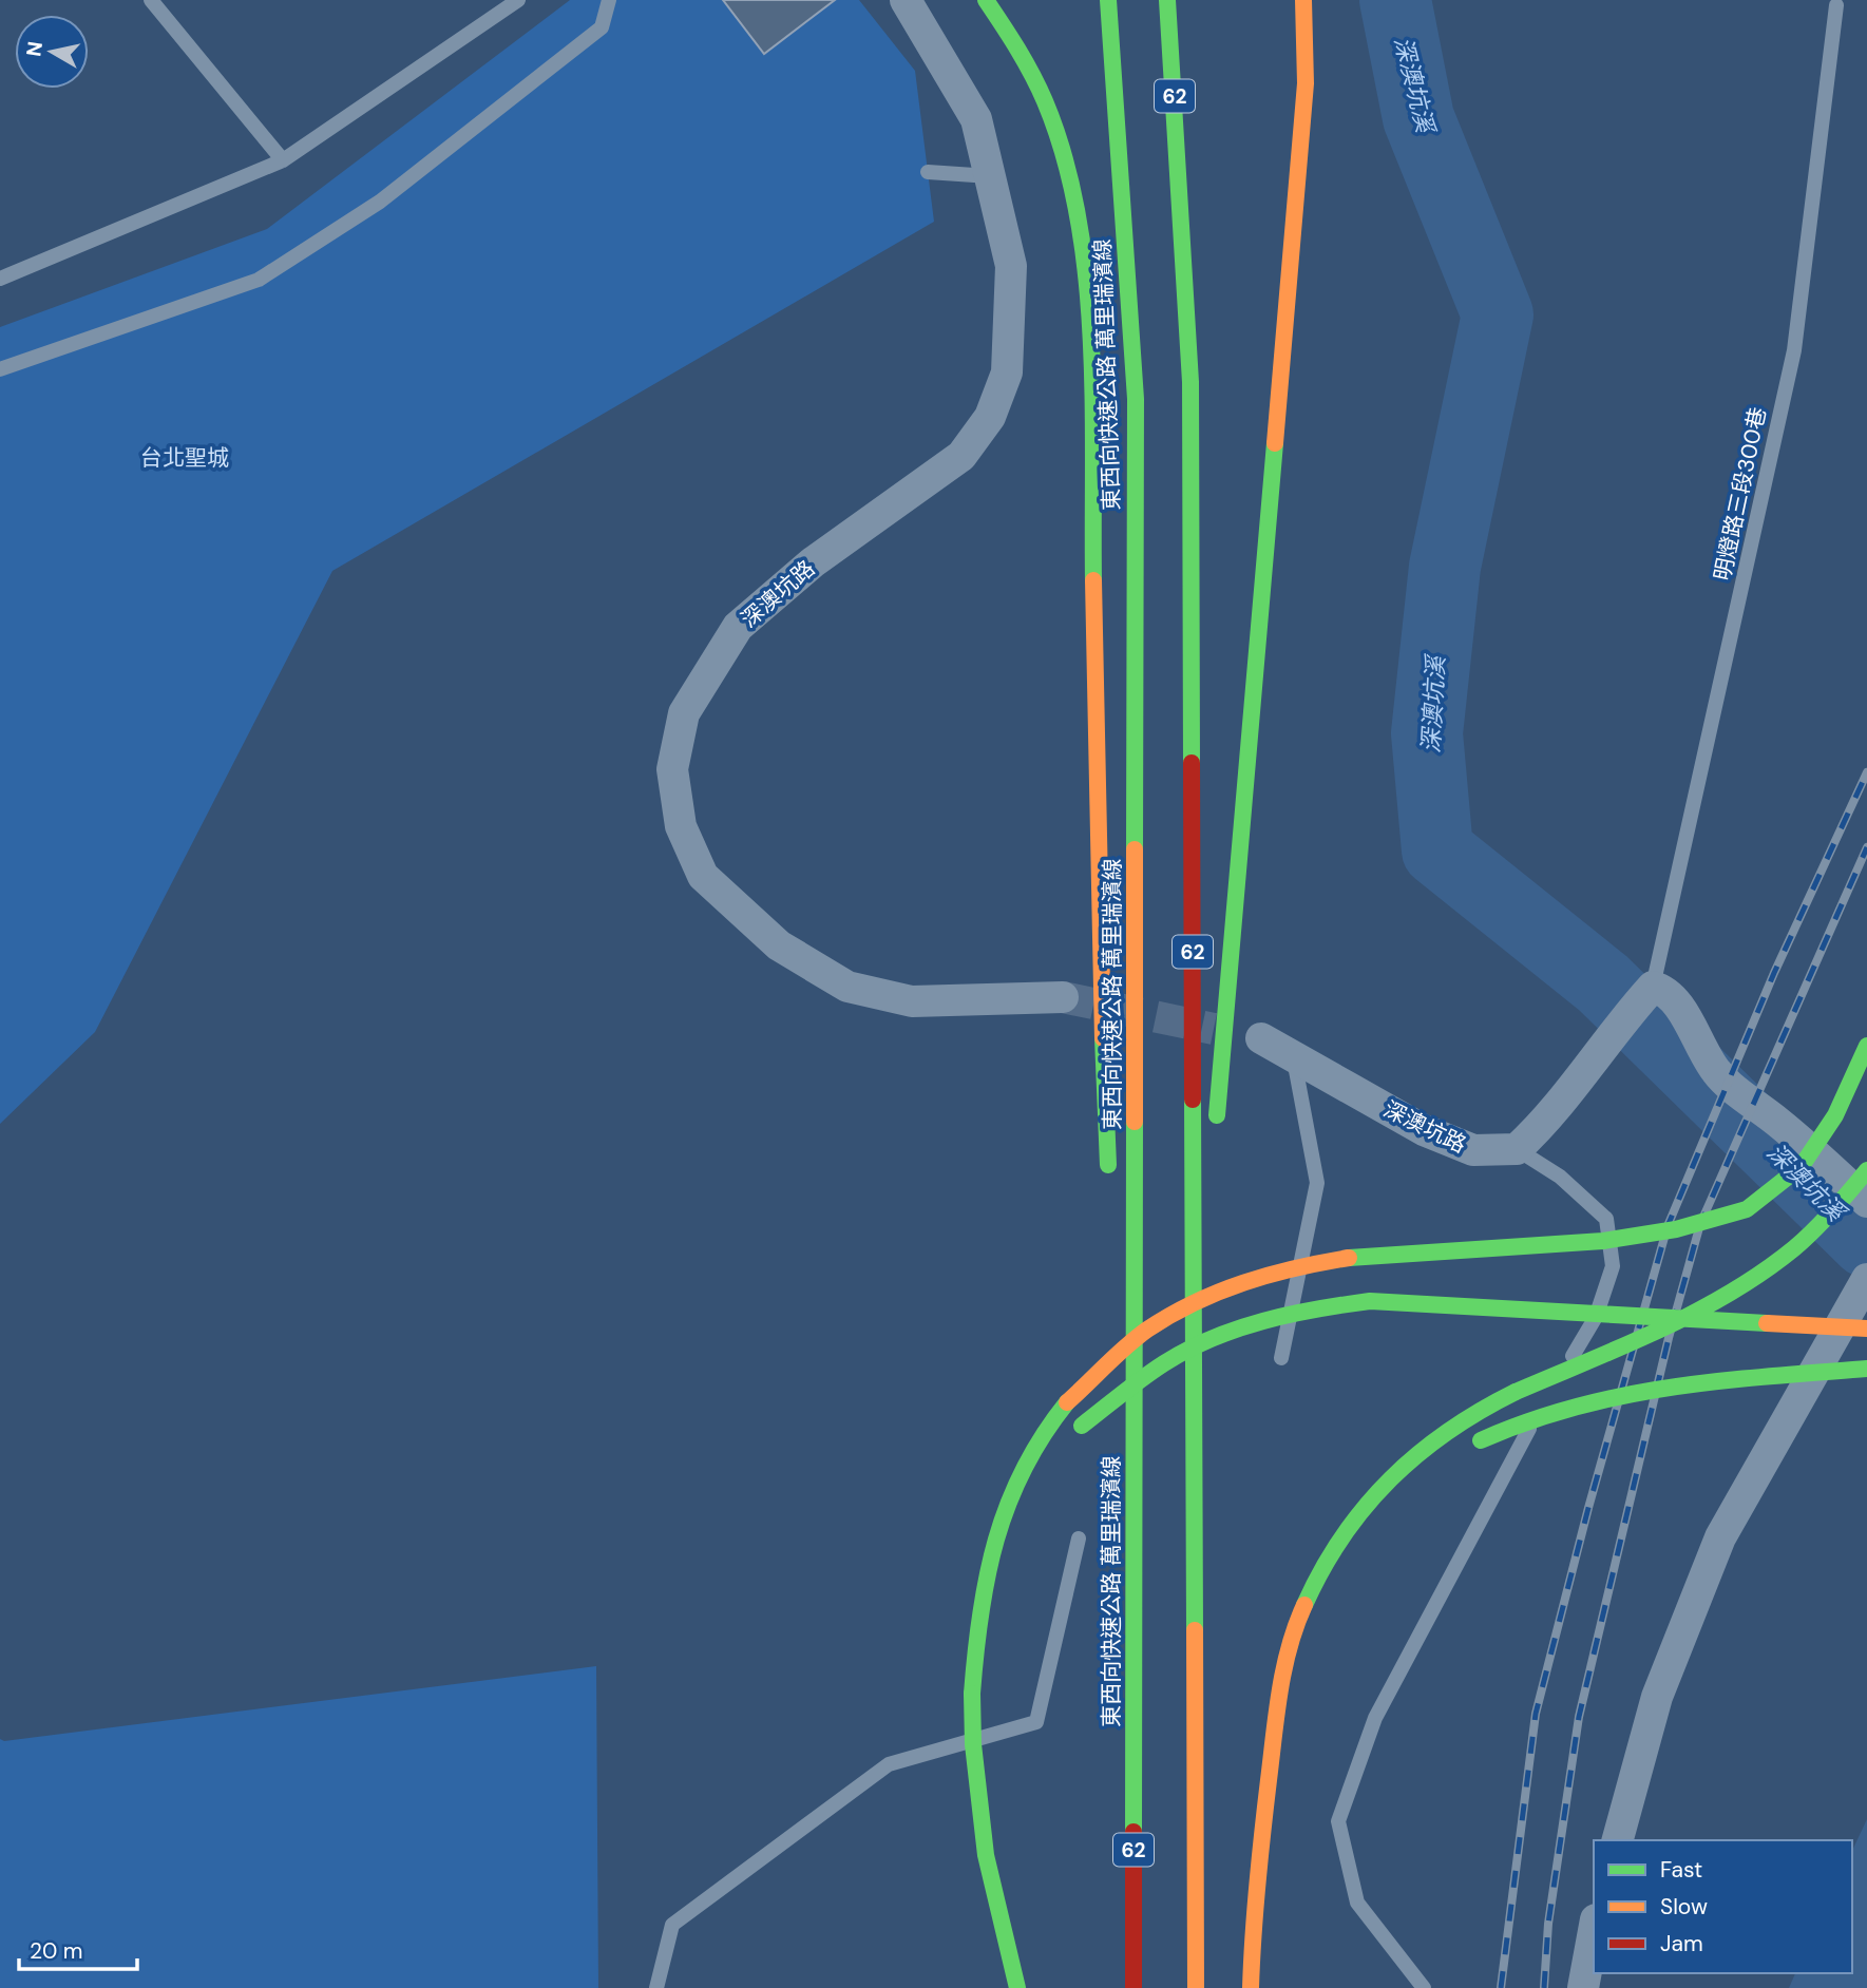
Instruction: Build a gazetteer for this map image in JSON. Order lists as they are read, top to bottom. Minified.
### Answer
{"streets":{"highway":["62","東西向快速公路 萬里瑞濱線"],"street":["深澳坑路"],"lane":["明燈路三段300巷"]},"water":["深澳坑溪"],"parks":["台北聖城"],"legend":["Fast","Slow","Jam"],"scale_bar":"20 m","north":"left"}
